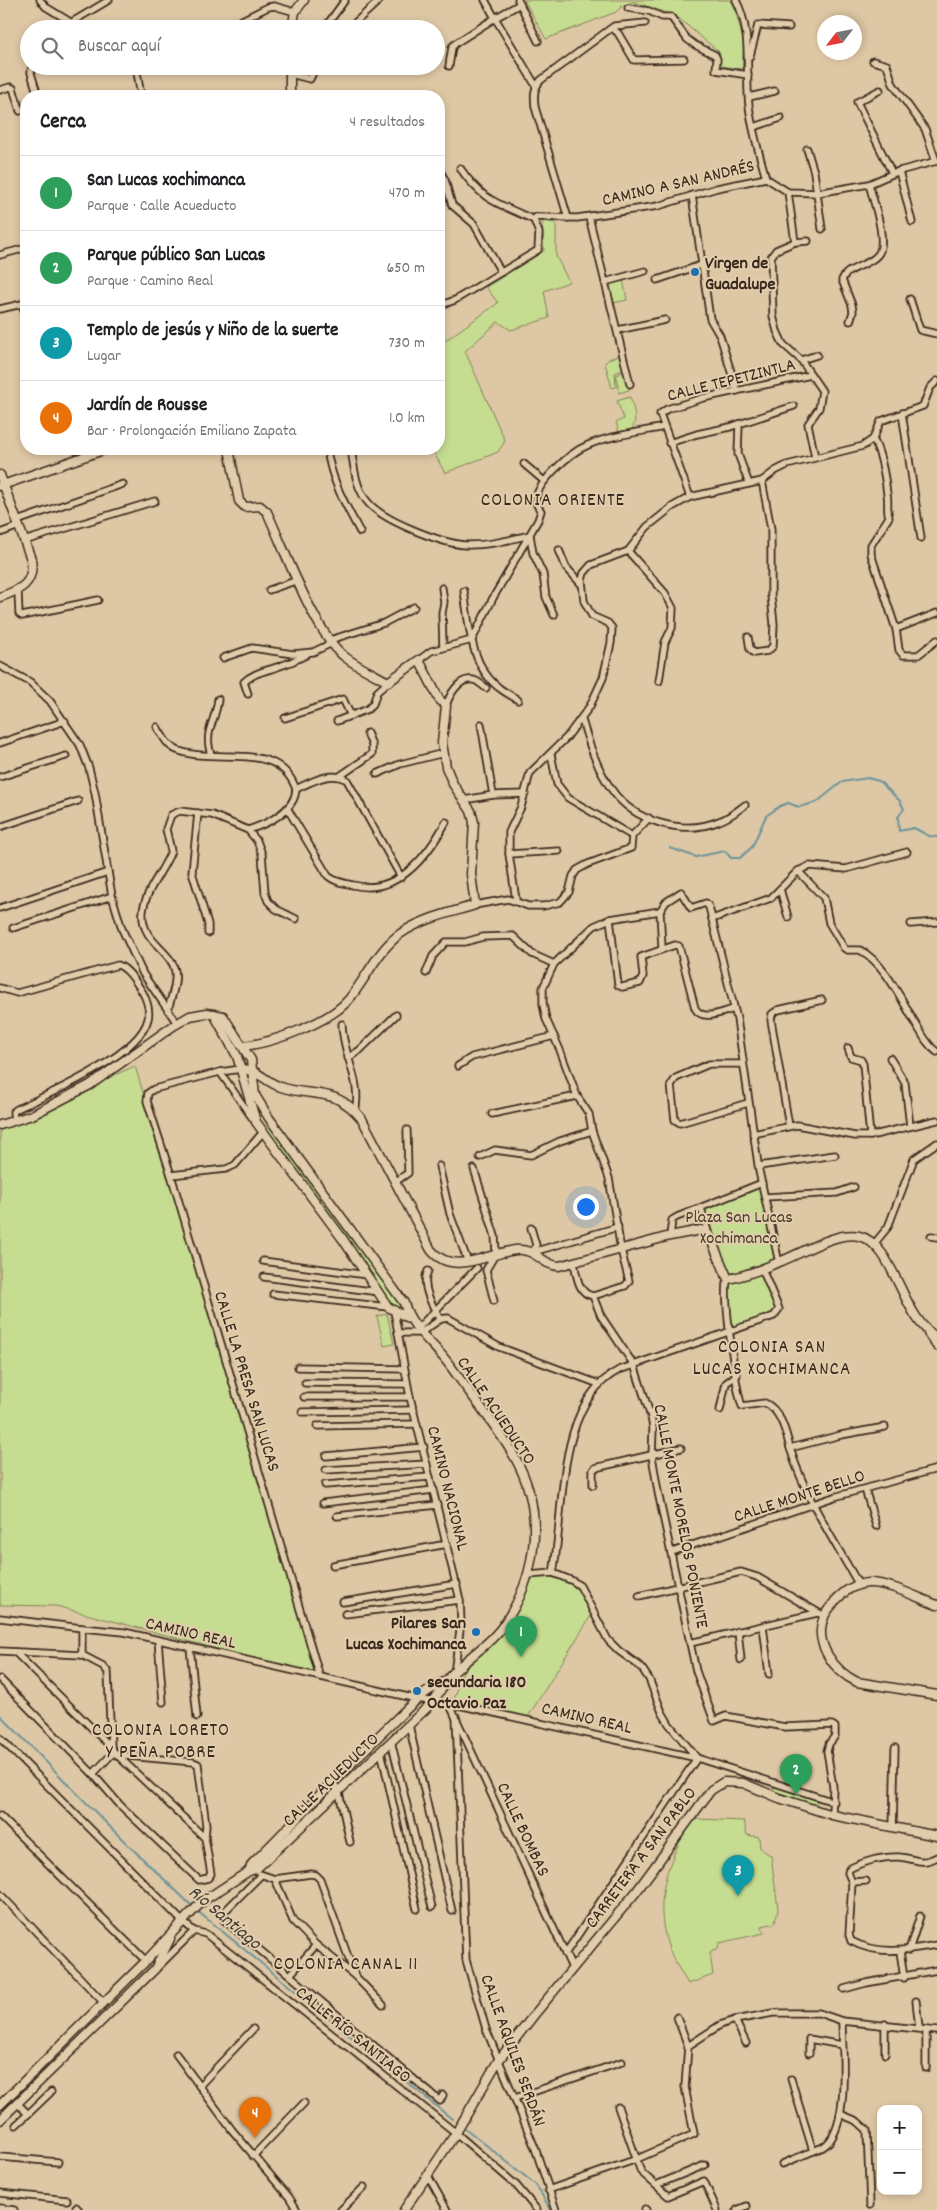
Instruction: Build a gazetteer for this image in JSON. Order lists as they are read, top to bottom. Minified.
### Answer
{"streets":{"street":["CAMINO A SAN ANDRÉS","CALLE TEPETZINTLA","CALLE LA PRESA SAN LUCAS","CALLE ACUEDUCTO","CAMINO NACIONAL","CALLE MONTE BELLO","CALLE MONTE MORELOS PONIENTE","CAMINO REAL","CALLE BOMBAS","CARRETERA A SAN PABLO","CALLE RÍO SANTIAGO","CALLE AQUILES SERDÁN"]},"crossings":[["CALLE LA PRESA SAN LUCAS","CAMINO REAL"],["CALLE ACUEDUCTO","CAMINO NACIONAL"],["CALLE ACUEDUCTO","CAMINO REAL"],["CALLE ACUEDUCTO","CALLE RÍO SANTIAGO"],["CALLE MONTE BELLO","CALLE MONTE MORELOS PONIENTE"],["CALLE MONTE MORELOS PONIENTE","CAMINO REAL"],["CAMINO REAL","CALLE BOMBAS"],["CALLE BOMBAS","CARRETERA A SAN PABLO"],["CALLE BOMBAS","CALLE AQUILES SERDÁN"],["CARRETERA A SAN PABLO","CALLE RÍO SANTIAGO"],["CARRETERA A SAN PABLO","CALLE AQUILES SERDÁN"]],"districts":["COLONIA ORIENTE","COLONIA SAN LUCAS XOCHIMANCA","COLONIA LORETO Y PEÑA POBRE","COLONIA CANAL 11"],"water":["Río Santiago"],"parks":["Plaza San Lucas Xochimanca"],"places":["Virgen de Guadalupe","Pilares San Lucas Xochimanca","secundaria 180 Octavio Paz"],"north":"bottom left","page":{"search":"Buscar aquí","heading":["Cerca","4 resultados"],"list":[{"mark":"1","name":"San Lucas xochimanca","note":"Parque · Calle Acueducto","value":"470 m"},{"mark":"2","name":"Parque público San Lucas","note":"Parque · Camino Real","value":"650 m"},{"mark":"3","name":"Templo de jesús y Niño de la suerte","note":"Lugar","value":"730 m"},{"mark":"4","name":"Jardín de Rousse","note":"Bar · Prolongación Emiliano Zapata","value":"1.0 km"}],"pins":["1","2","3","4"],"map_buttons":["+","−"]}}
